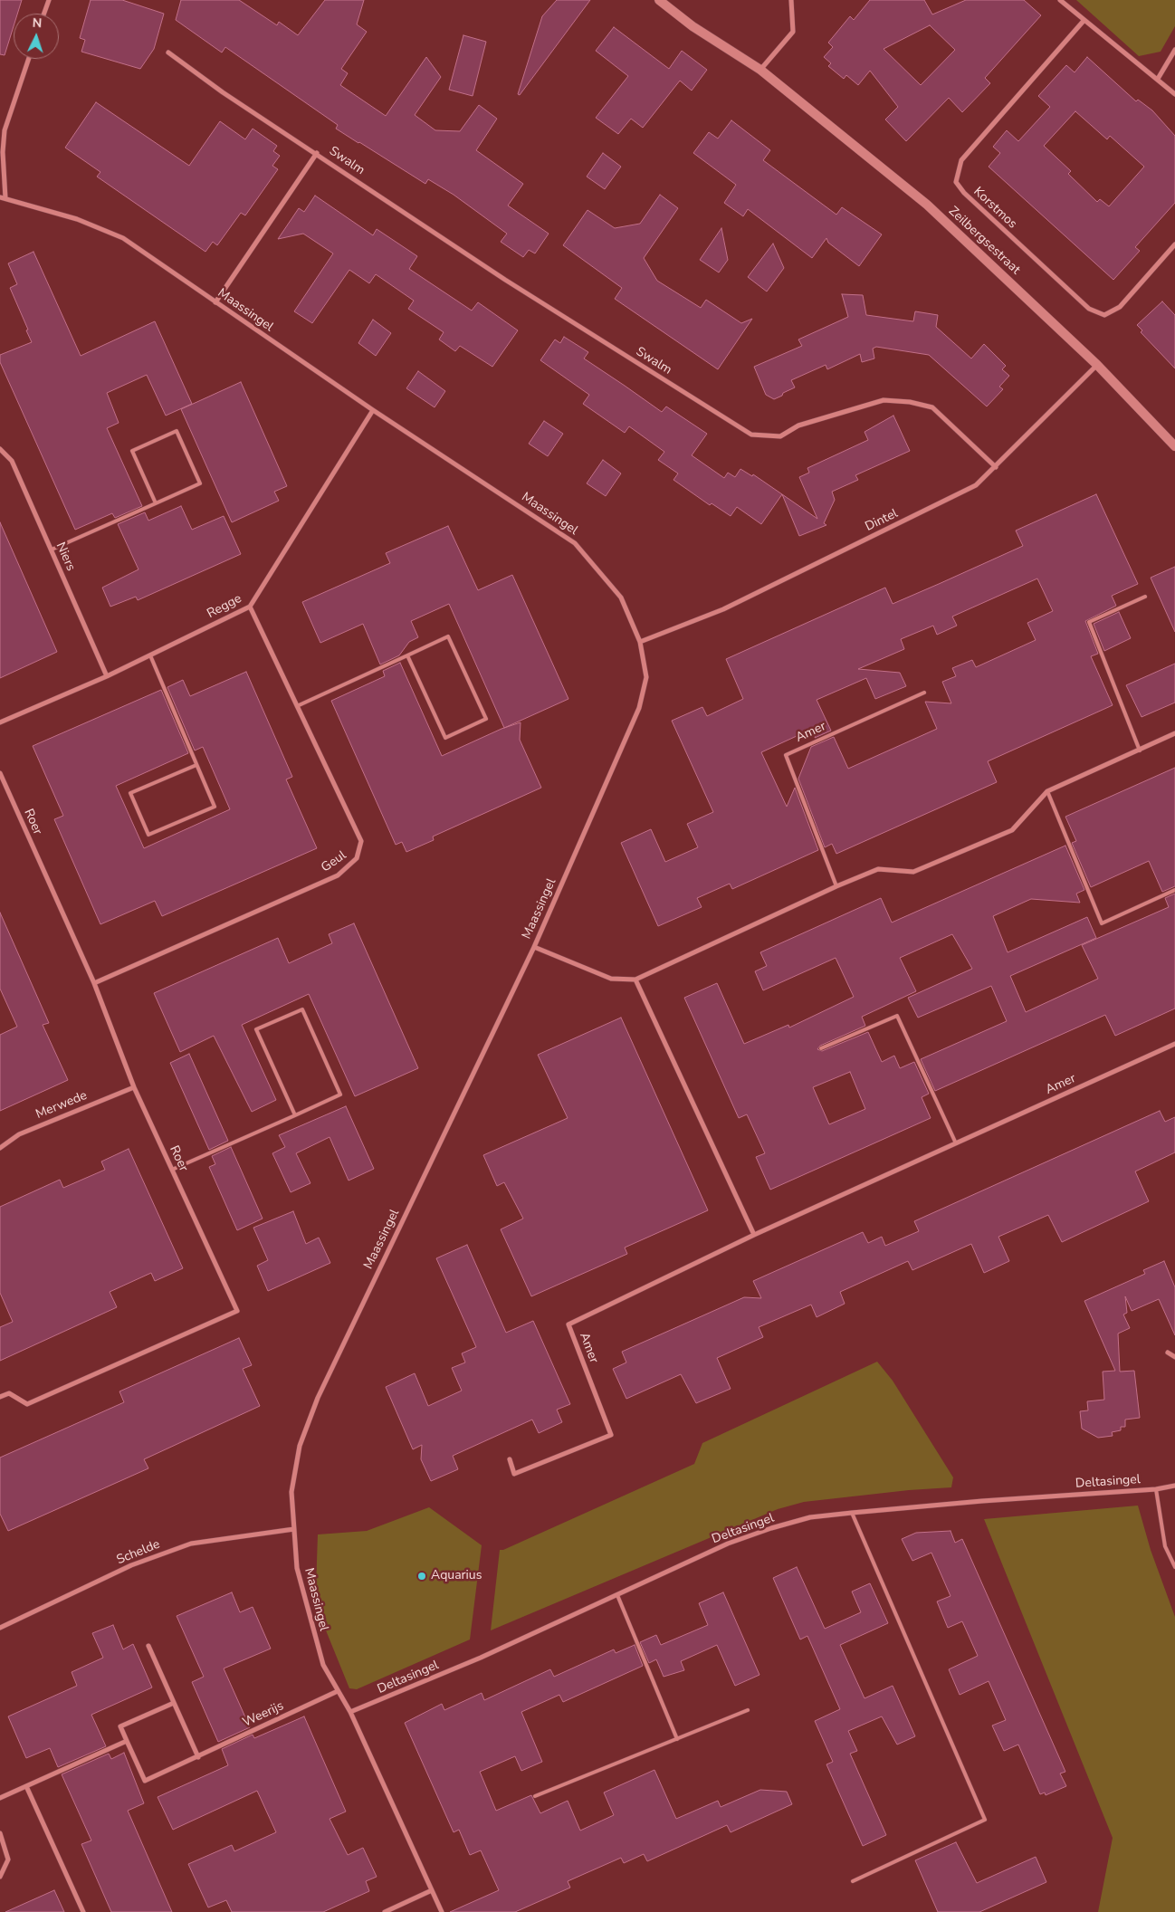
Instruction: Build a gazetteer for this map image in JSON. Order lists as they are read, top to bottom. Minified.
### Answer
{"streets":{"street":["Swalm","Korstmos","Zeilbergsestraat","Maassingel","Dintel","Niers","Regge","Amer","Roer","Geul","Merwede","Deltasingel","Schelde","Weerijs"]},"crossings":[["Swalm","Maassingel"],["Swalm","Dintel"],["Zeilbergsestraat","Dintel"],["Maassingel","Dintel"],["Maassingel","Regge"],["Maassingel","Deltasingel"],["Maassingel","Schelde"],["Maassingel","Weerijs"],["Niers","Regge"],["Regge","Geul"],["Roer","Geul"],["Roer","Merwede"]],"places":["Aquarius"],"north":"top"}
